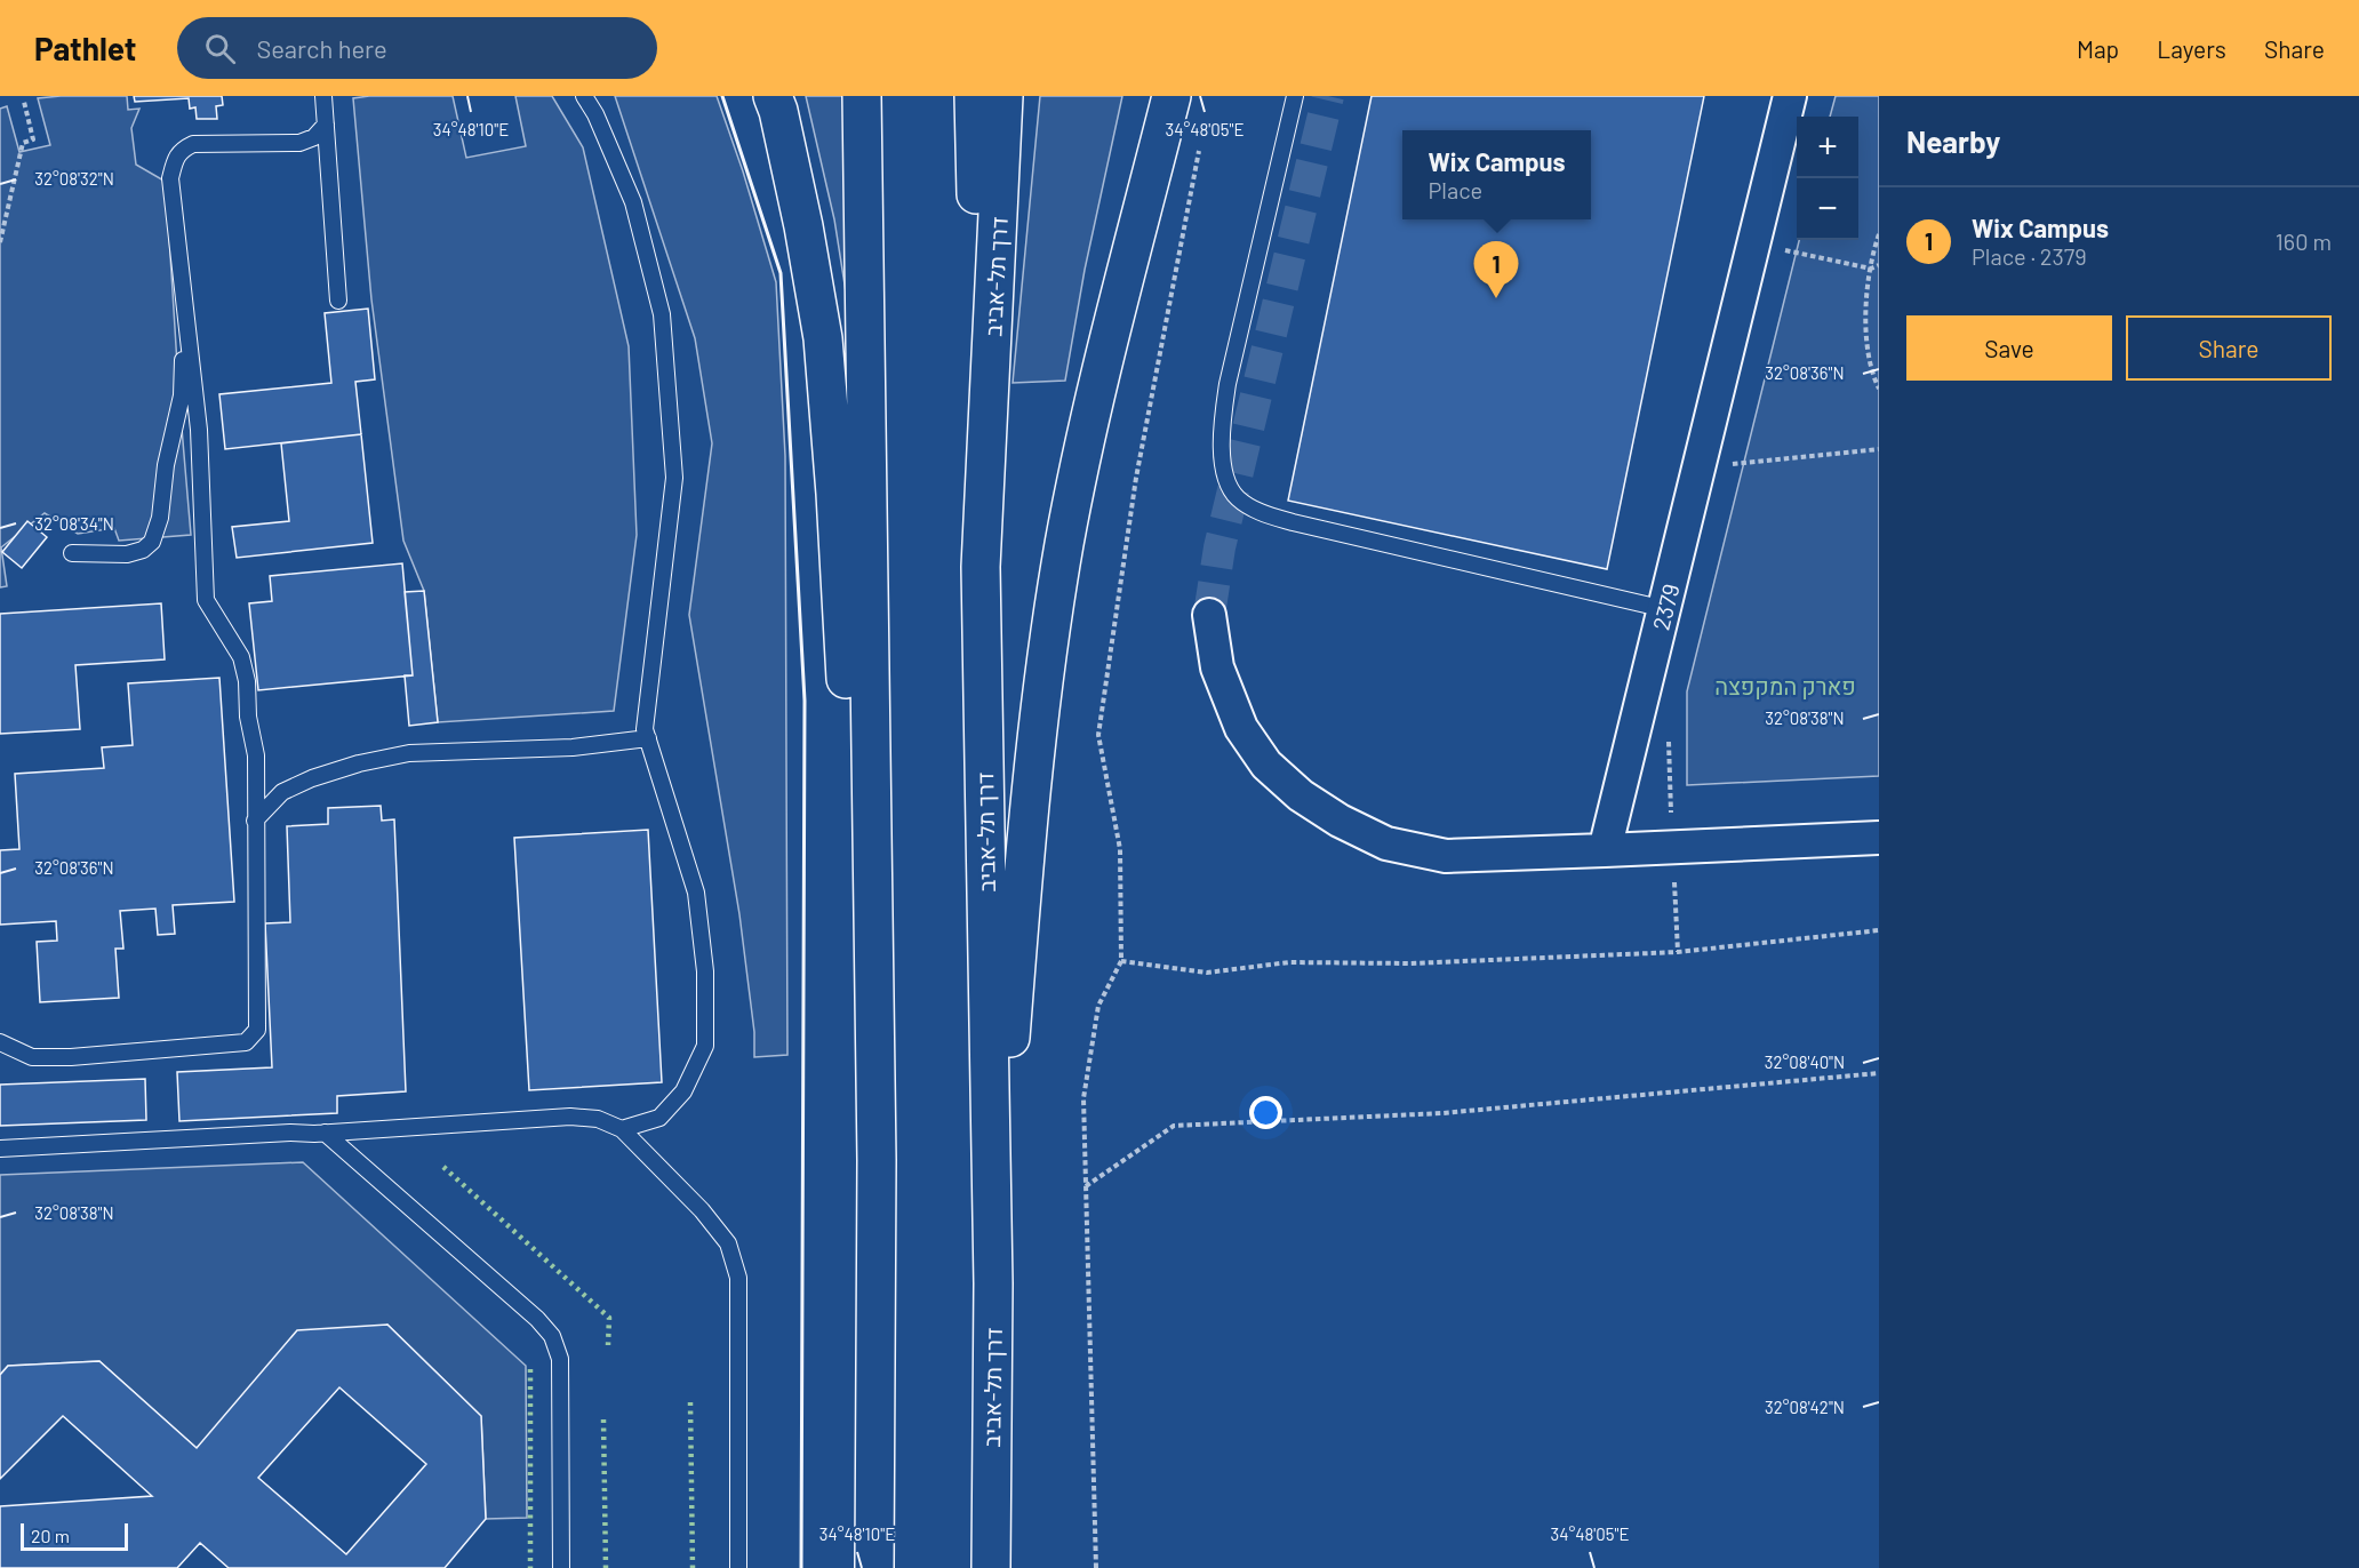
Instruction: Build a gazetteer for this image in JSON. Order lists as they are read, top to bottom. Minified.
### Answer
{"streets":{"highway":["דרך תל-אביב"],"street":["2379"]},"parks":["פארק המקפצה"],"scale_bar":"20 m","page":{"header":"Pathlet","search":"Search here","nav":["Map","Layers","Share"],"heading":"Nearby","map_buttons":["+","−"],"popup":["Wix Campus","Place"],"list":[{"mark":"1","name":"Wix Campus","note":"Place · 2379","value":"160 m"}],"pins":"1","buttons":["Save","Share"],"scale":"20 m"},"coordinates":["34°48'10\"E","34°48'05\"E","32°08'32\"N","32°08'36\"N","32°08'34\"N","32°08'38\"N","32°08'40\"N","32°08'42\"N"]}
